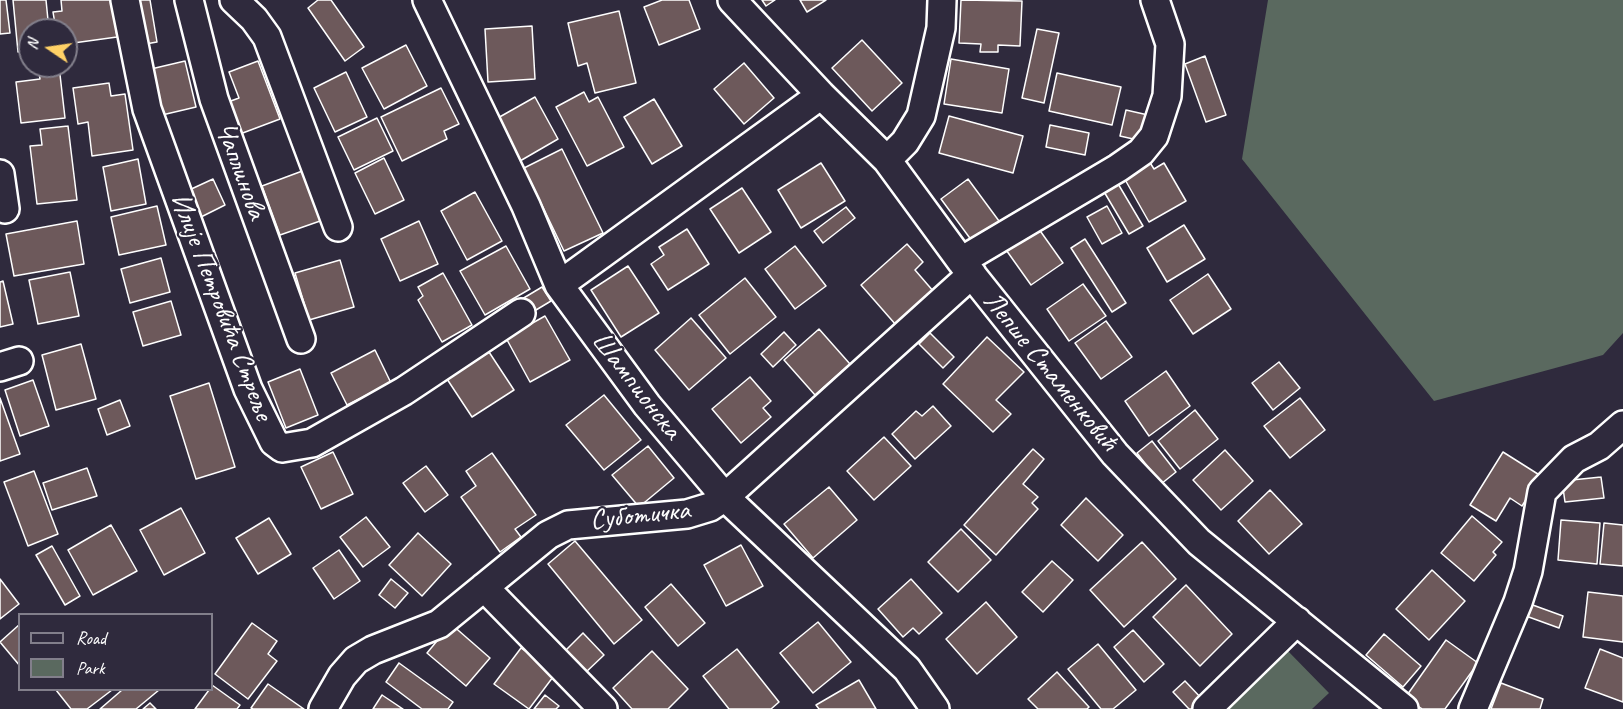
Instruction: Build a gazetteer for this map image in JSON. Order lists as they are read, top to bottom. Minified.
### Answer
{"streets":{"street":["Чаплинова","Илије Петровића Стреље","Лепше Стаменковић","Шампионска","Суботичка"]},"crossings":[["Лепше Стаменковић","Суботичка"],["Шампионска","Суботичка"]],"legend":["Road","Park"],"north":"left"}
